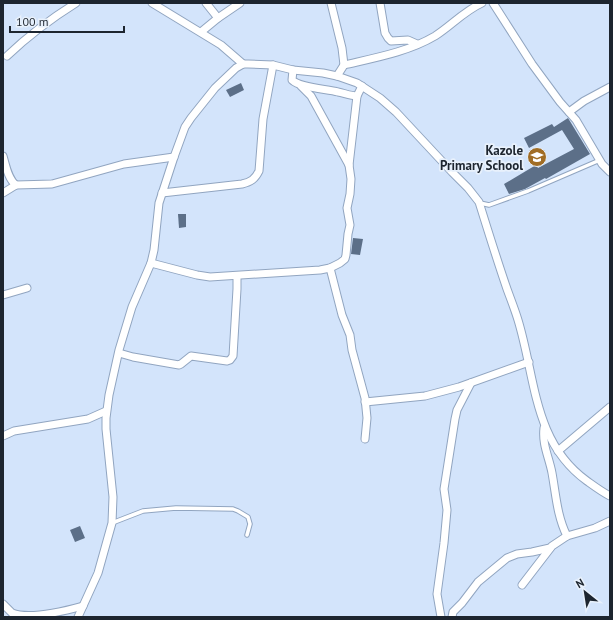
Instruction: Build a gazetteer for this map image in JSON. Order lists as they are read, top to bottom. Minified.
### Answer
{"places":{"school or university":["Kazole Primary School"]},"scale_bar":"100 m","north":"top left"}
